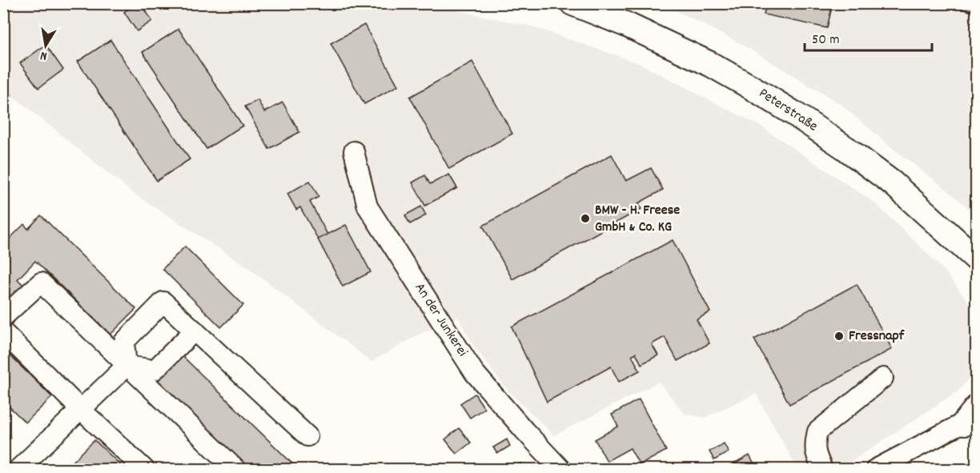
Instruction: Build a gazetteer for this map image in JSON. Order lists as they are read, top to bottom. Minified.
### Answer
{"streets":{"main road":["Peterstraße"],"street":["An der Junkerei"]},"places":["BMW - H. Freese GmbH & Co. KG","Fressnapf"],"scale_bar":"50 m","north":"bottom"}
